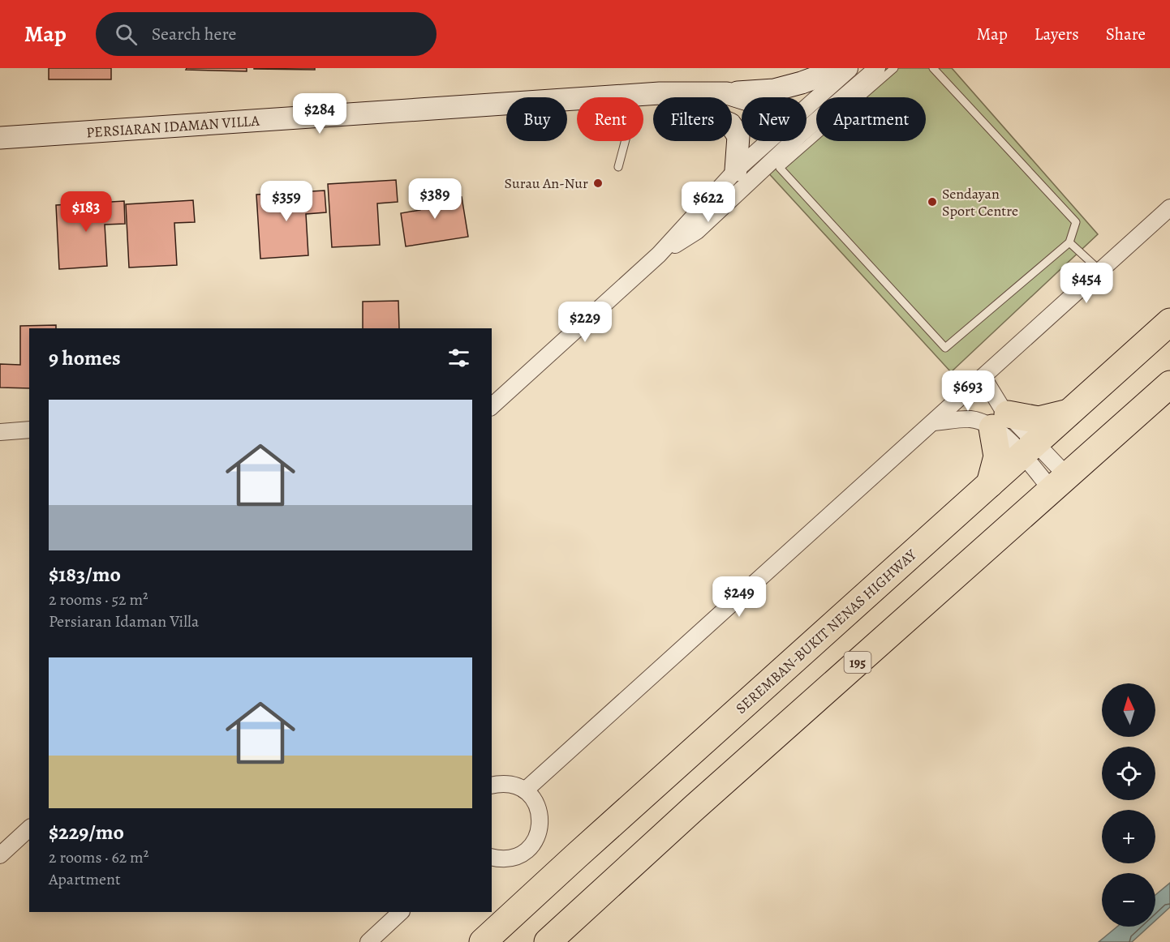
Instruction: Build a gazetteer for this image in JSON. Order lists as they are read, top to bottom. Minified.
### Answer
{"streets":{"highway":["SEREMBAN-BUKIT NENAS HIGHWAY","195"],"street":["PERSIARAN IDAMAN VILLA"]},"places":["Surau An-Nur","Sendayan Sport Centre"],"north":"top","page":{"header":"Map","search":"Search here","nav":["Map","Layers","Share"],"price":["$284","$389","$359","$622","$183","$454","$229","$693","$249"],"chip":["Buy","Rent","Filters","New","Apartment"],"heading":"9 homes","list":[{"name":"$183/mo","note":"2 rooms · 52 m² · Persiaran Idaman Villa"},{"name":"$229/mo","note":"2 rooms · 62 m² · Apartment"}],"map_buttons":["+","−"]}}
